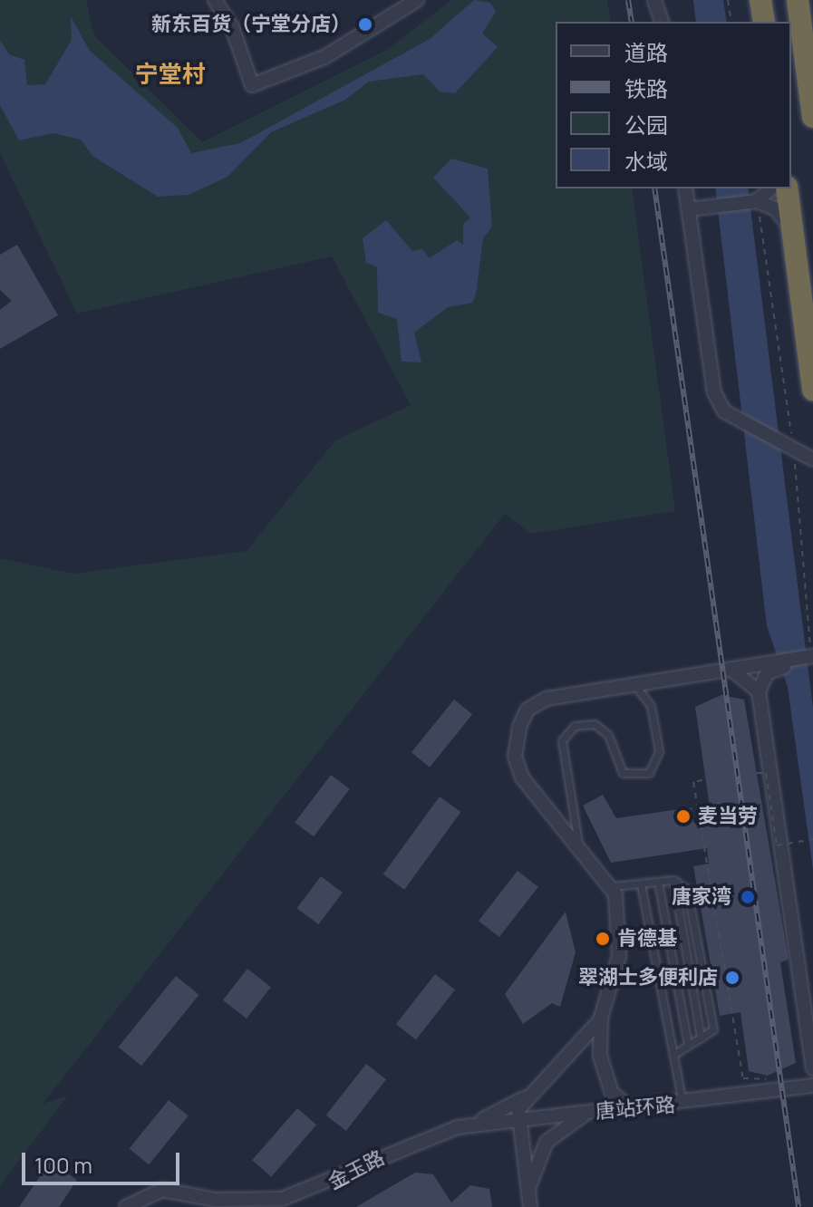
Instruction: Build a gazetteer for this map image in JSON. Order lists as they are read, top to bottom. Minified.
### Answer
{"streets":{"street":["唐站环路","金玉路"]},"crossings":[["唐站环路","金玉路"]],"districts":["宁堂村"],"places":["新东百货（宁堂分店）","麦当劳","唐家湾","肯德基","翠湖士多便利店"],"legend":["道路","铁路","公园","水域"],"scale_bar":"100 m"}
